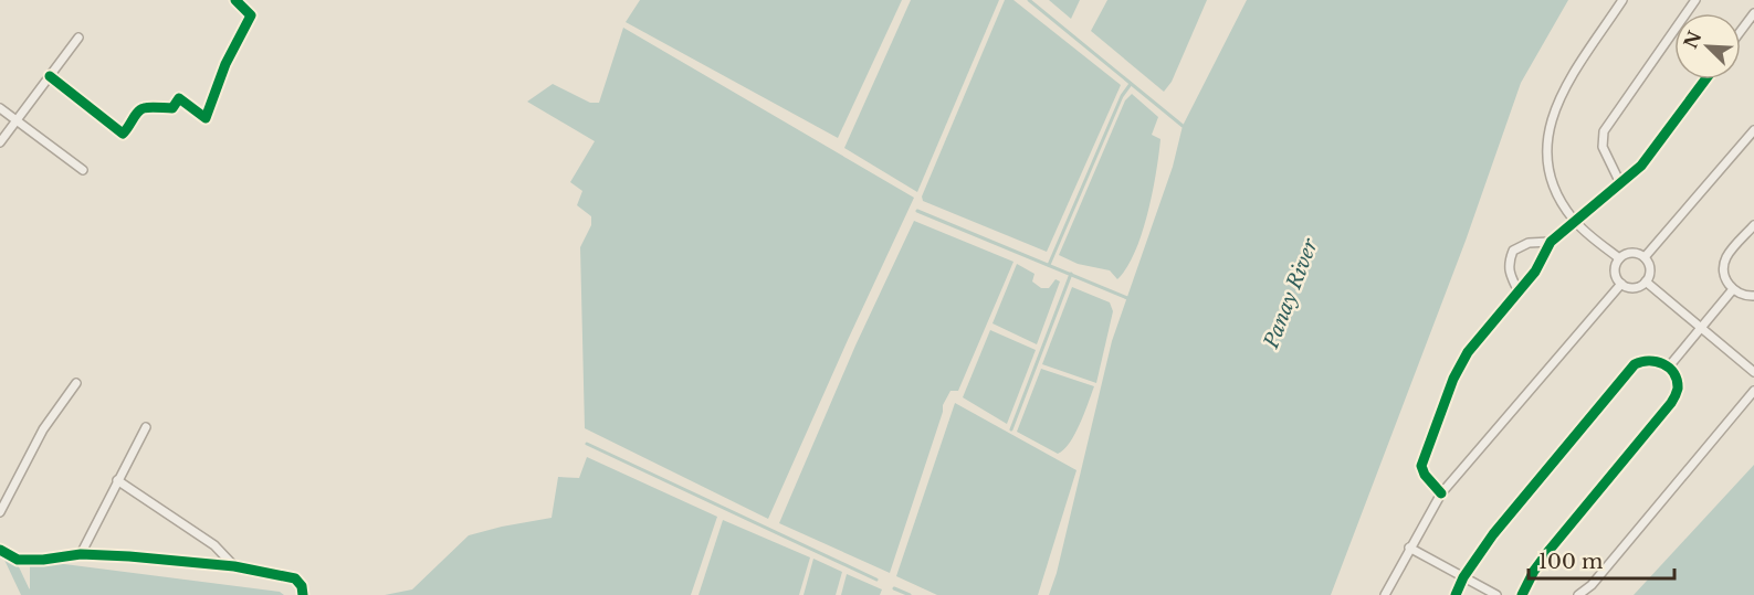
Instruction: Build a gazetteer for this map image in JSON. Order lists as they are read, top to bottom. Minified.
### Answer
{"water":["Panay River"],"scale_bar":"100 m","north":"top left"}
